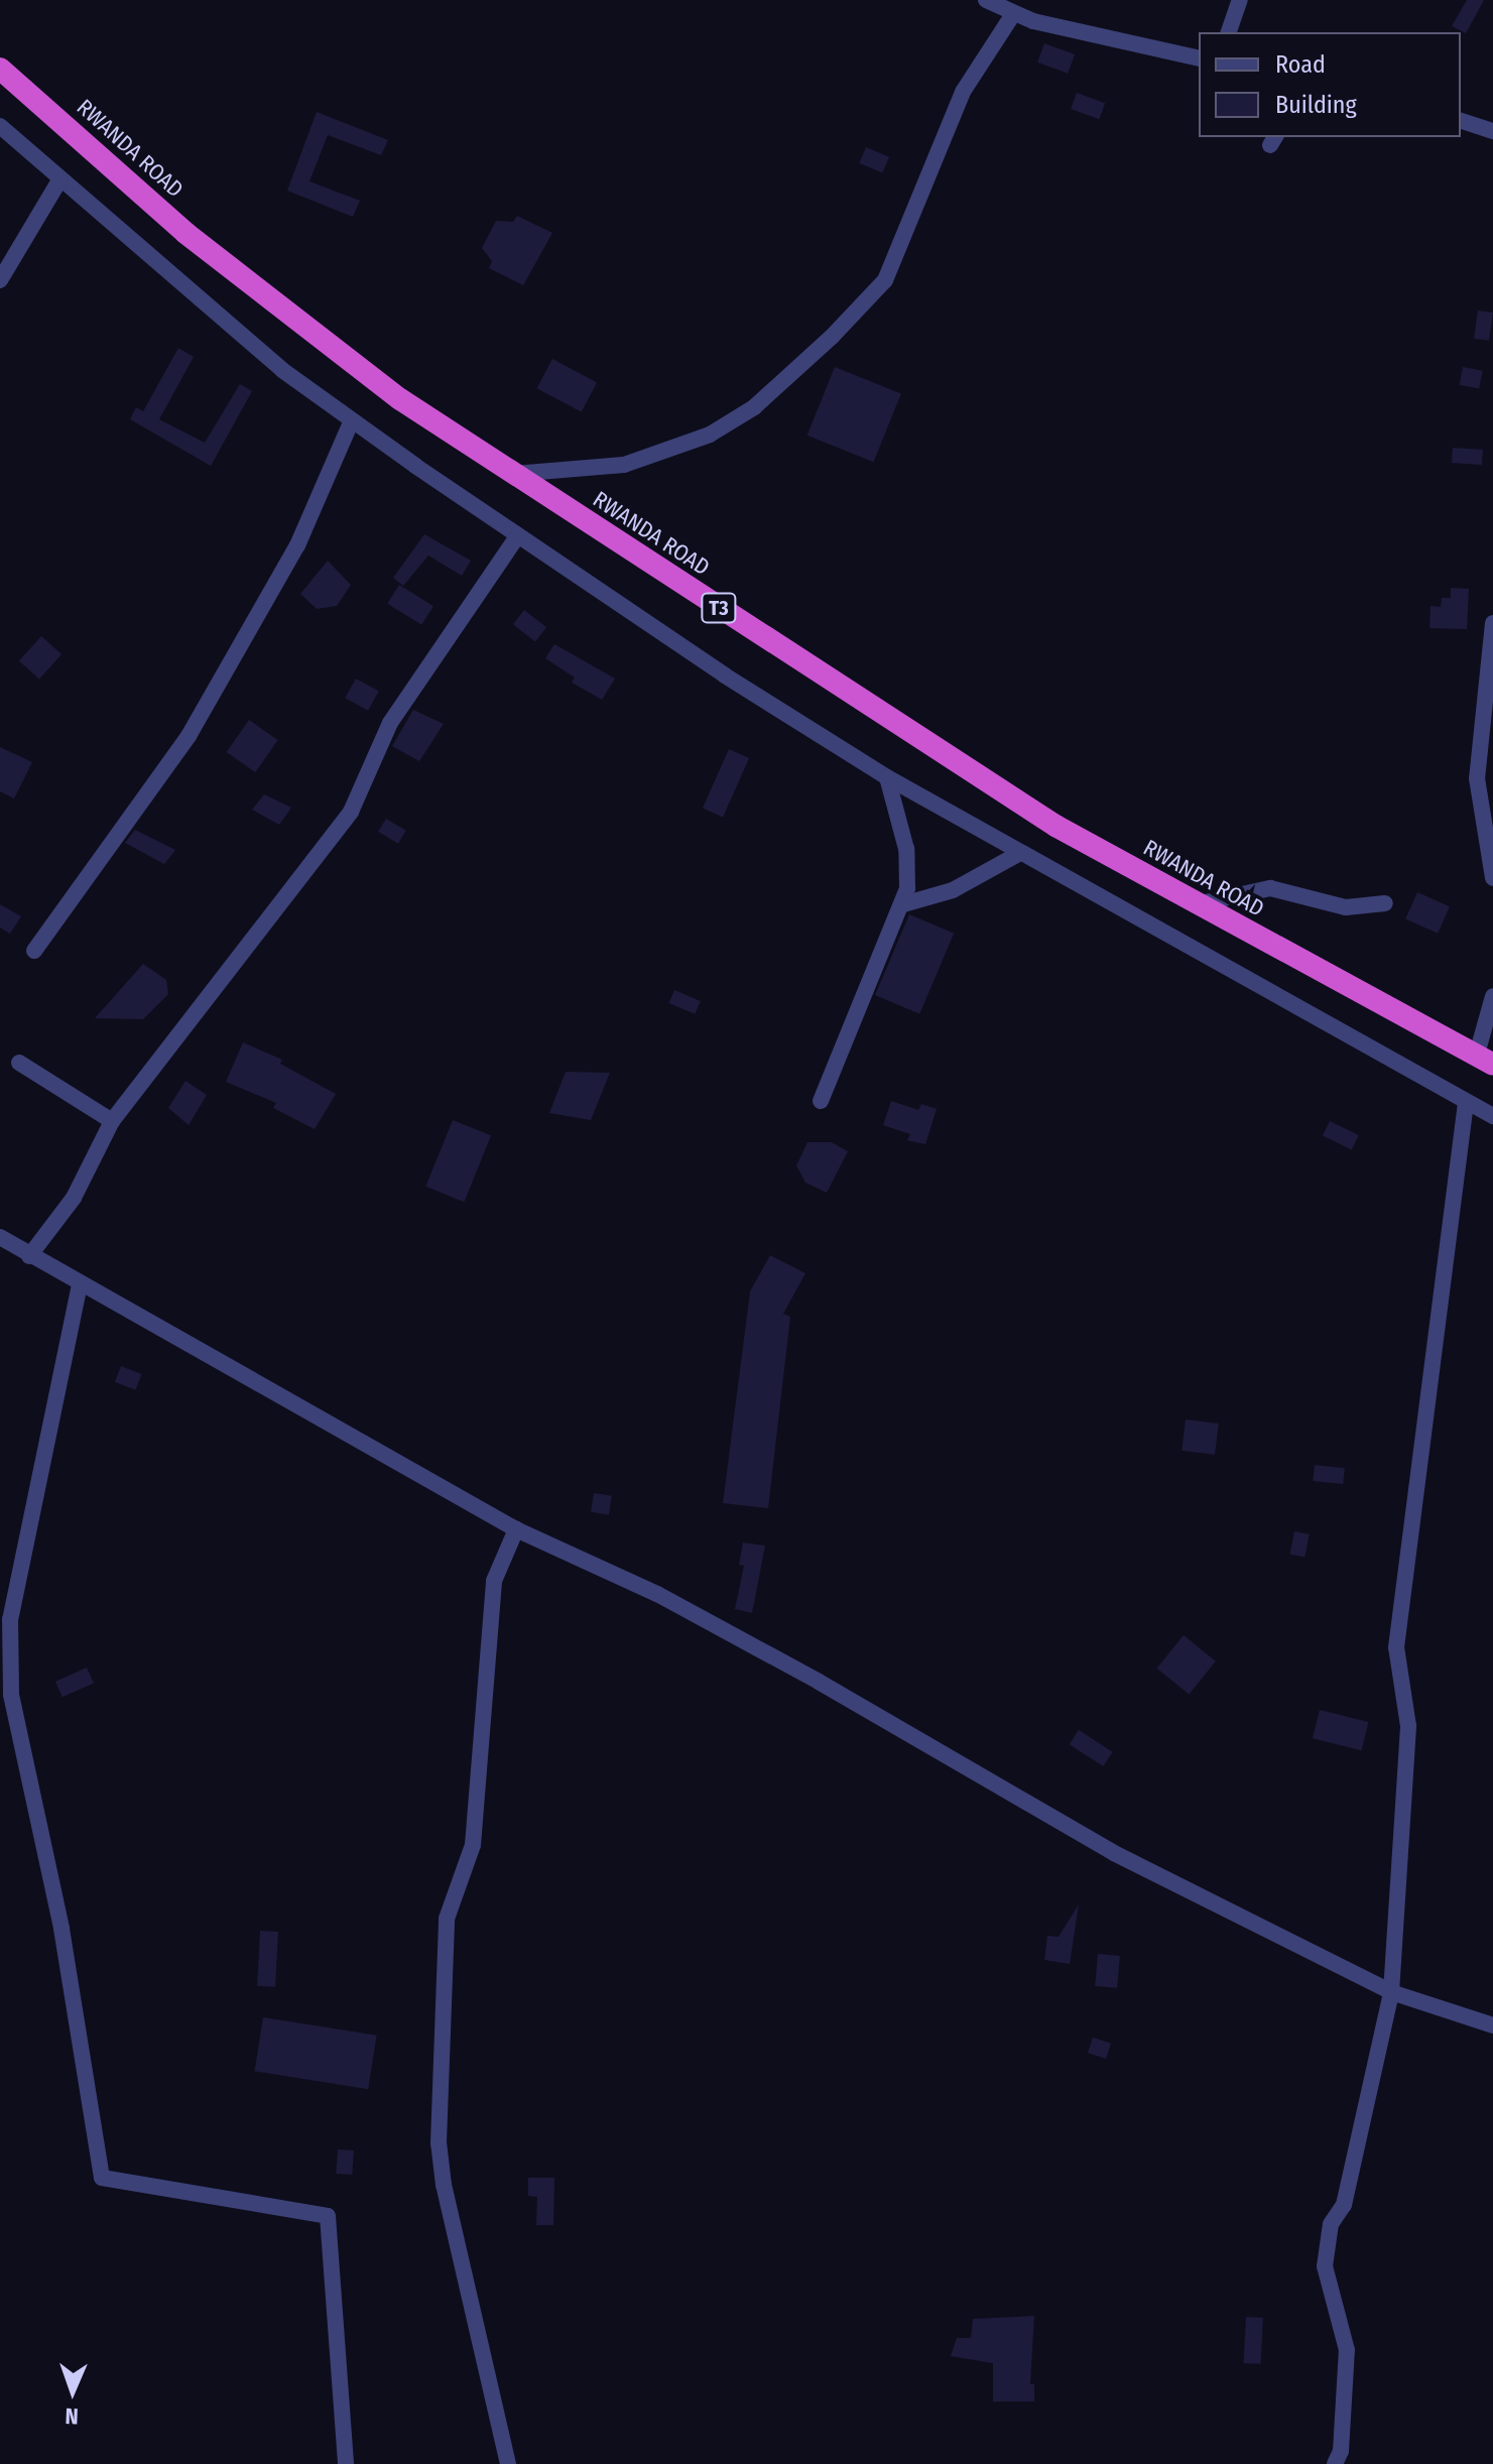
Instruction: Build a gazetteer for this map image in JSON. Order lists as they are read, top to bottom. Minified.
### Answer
{"streets":{"highway":["RWANDA ROAD","T3"]},"legend":["Road","Building"],"north":"bottom"}
